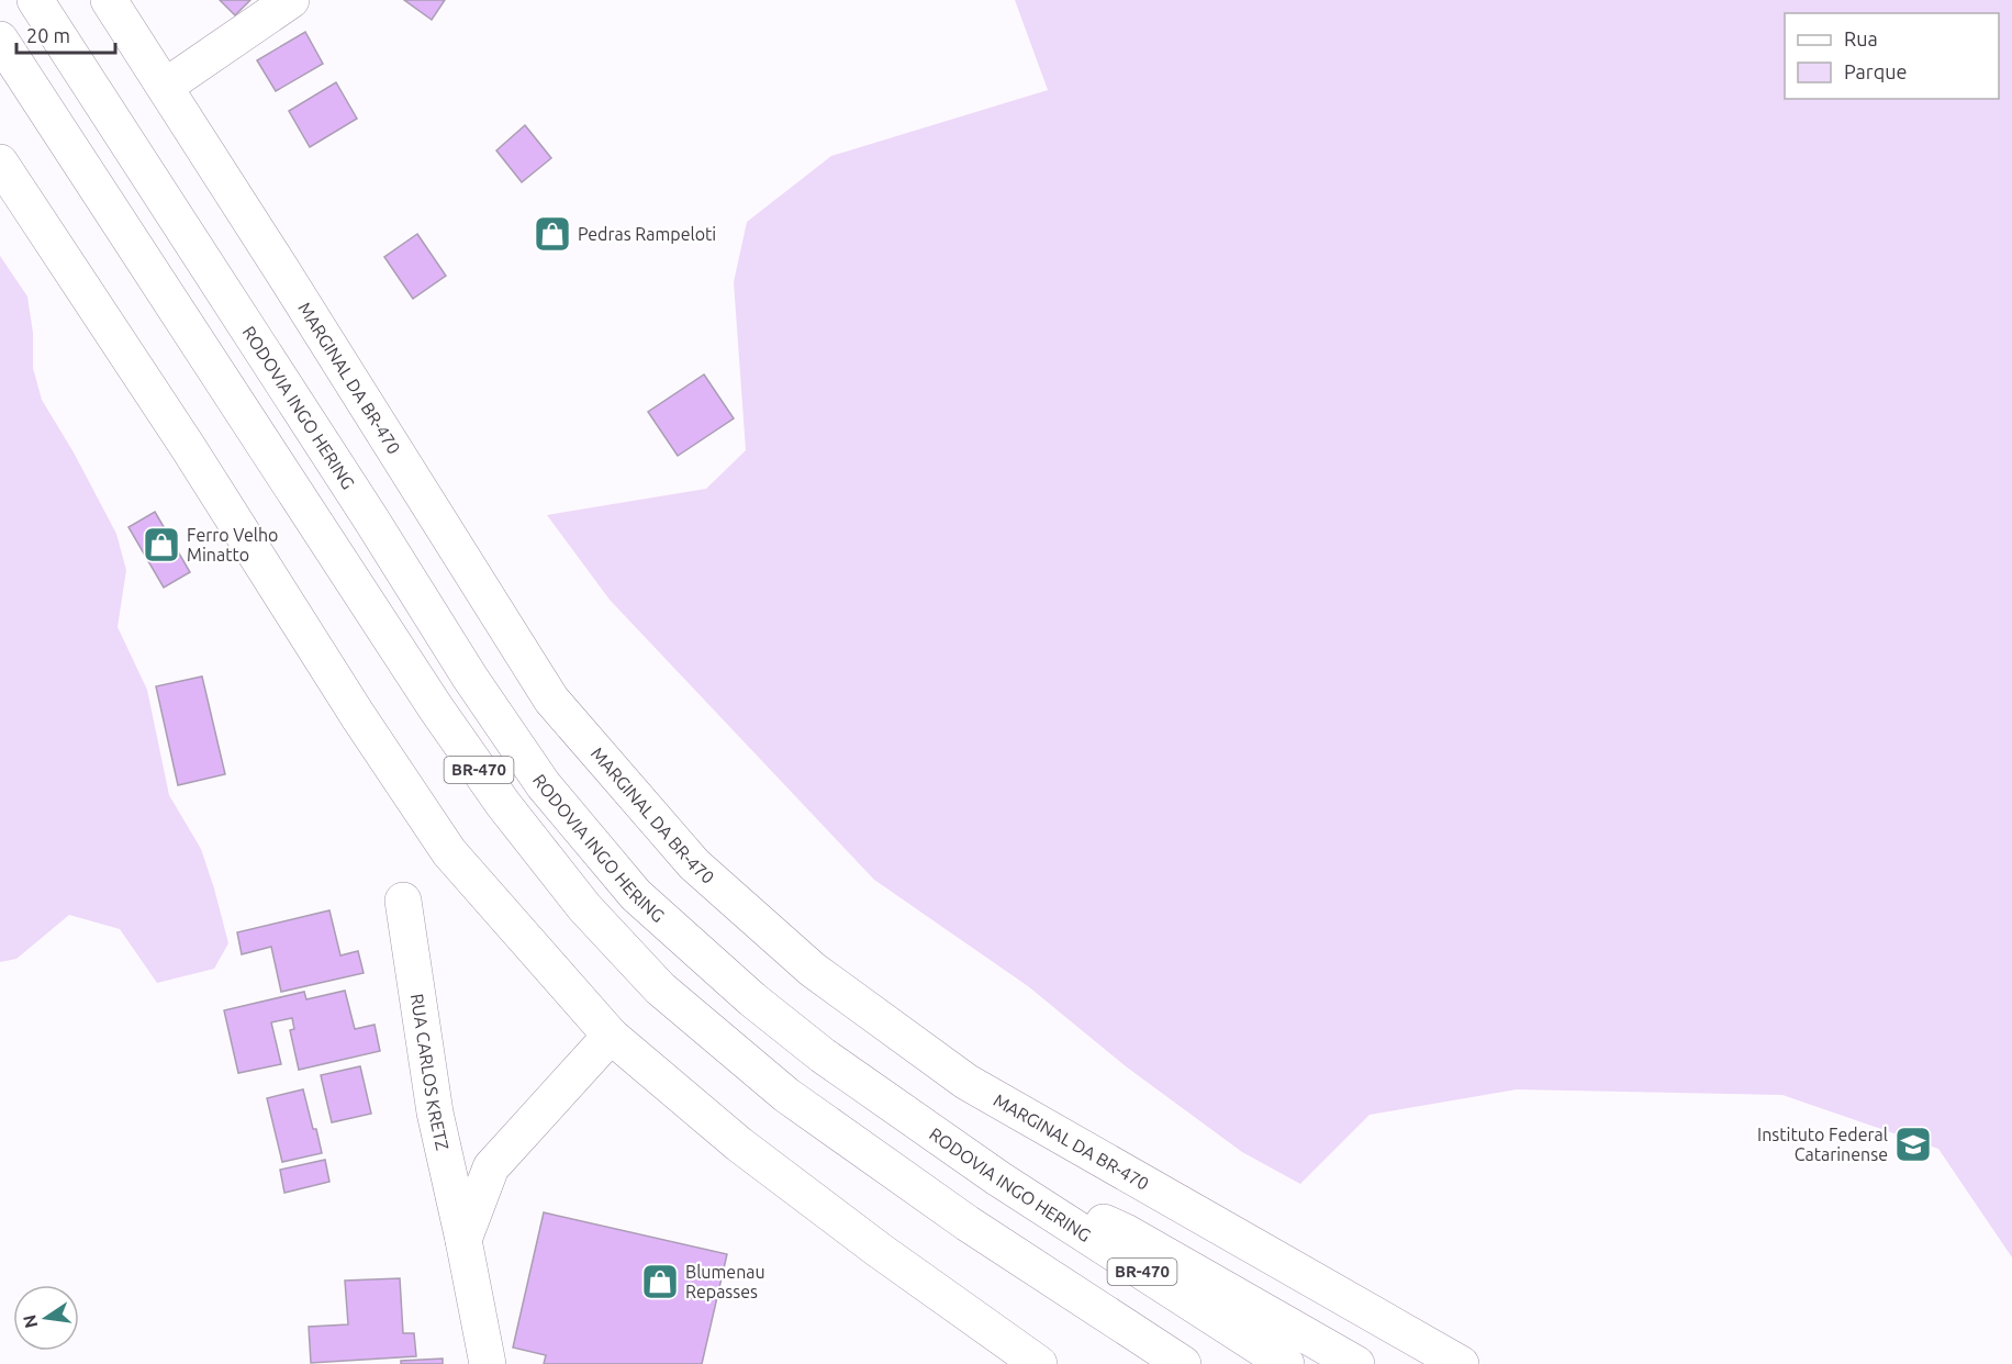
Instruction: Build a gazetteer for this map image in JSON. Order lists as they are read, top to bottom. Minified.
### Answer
{"streets":{"main road":["MARGINAL DA BR-470","RODOVIA INGO HERING","BR-470","RUA CARLOS KRETZ"]},"places":{"shop":["Pedras Rampeloti","Ferro Velho Minatto","Blumenau Repasses"],"school or university":["Instituto Federal Catarinense"]},"legend":["Rua","Parque"],"scale_bar":"20 m","north":"left"}
